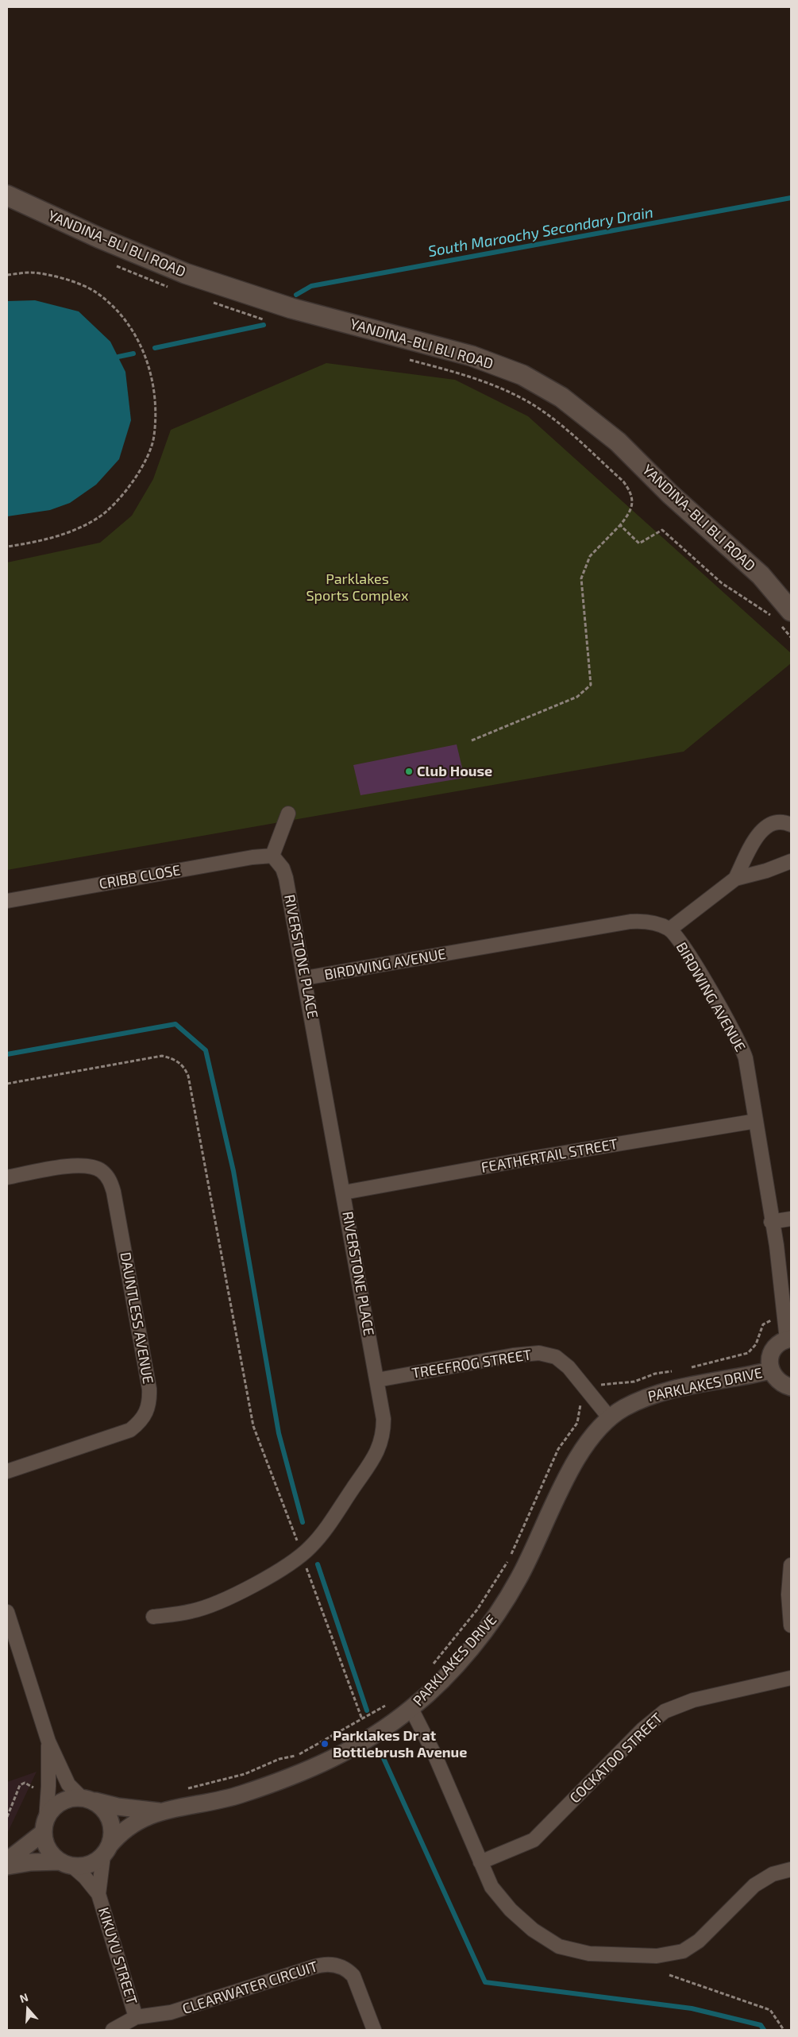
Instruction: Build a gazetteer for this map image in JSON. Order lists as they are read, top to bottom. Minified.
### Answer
{"streets":{"main road":["YANDINA-BLI BLI ROAD"],"street":["CRIBB CLOSE","RIVERSTONE PLACE","BIRDWING AVENUE","FEATHERTAIL STREET","DAUNTLESS AVENUE","TREEFROG STREET","PARKLAKES DRIVE","COCKATOO STREET","KIKUYU STREET","CLEARWATER CIRCUIT"]},"crossings":[["CRIBB CLOSE","RIVERSTONE PLACE"],["RIVERSTONE PLACE","BIRDWING AVENUE"],["RIVERSTONE PLACE","FEATHERTAIL STREET"],["RIVERSTONE PLACE","TREEFROG STREET"],["BIRDWING AVENUE","FEATHERTAIL STREET"],["TREEFROG STREET","PARKLAKES DRIVE"],["PARKLAKES DRIVE","KIKUYU STREET"],["KIKUYU STREET","CLEARWATER CIRCUIT"]],"water":["South Maroochy Secondary Drain"],"parks":["Parklakes Sports Complex"],"places":["Club House","Parklakes Dr at Bottlebrush Avenue"],"north":"top"}
